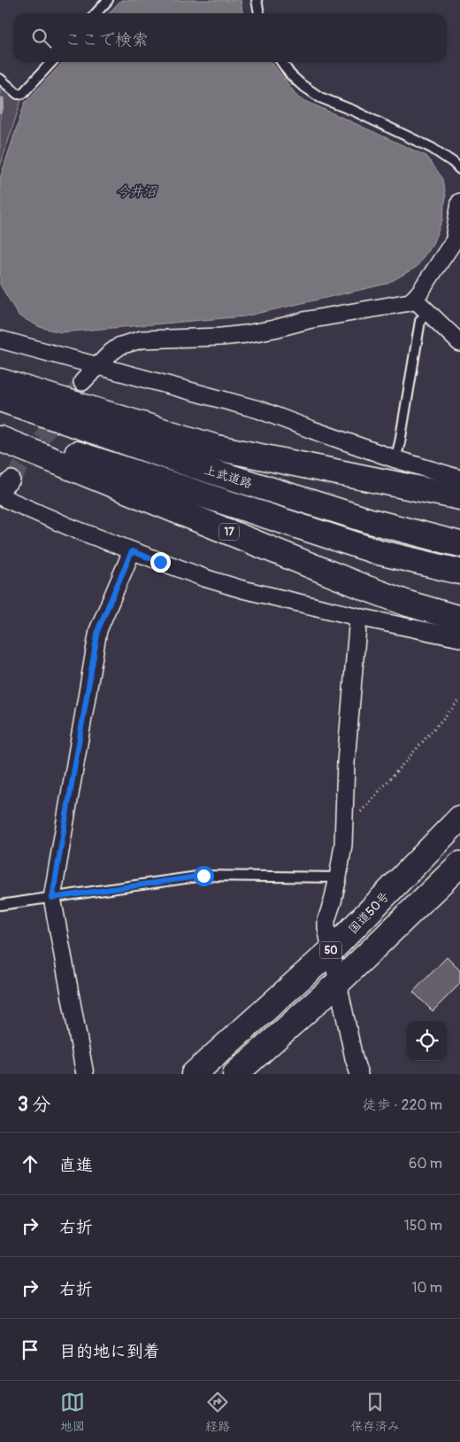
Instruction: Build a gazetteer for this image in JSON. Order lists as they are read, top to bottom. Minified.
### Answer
{"streets":{"highway":["上武道路","17","国道50号","50"]},"water":["今井沼"],"page":{"search":"ここで検索","heading":["3 分","徒歩 · 220 m"],"list":[["直進","60 m"],["右折","150 m"],["右折","10 m"],"目的地に到着"],"nav":["地図","経路","保存済み"]}}
